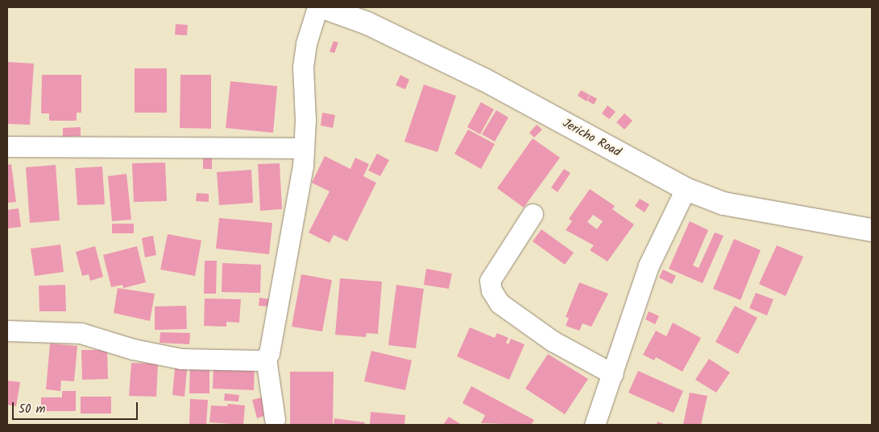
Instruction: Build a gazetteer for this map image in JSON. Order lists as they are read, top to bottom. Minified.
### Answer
{"streets":{"street":["Jericho Road"]},"scale_bar":"50 m"}
